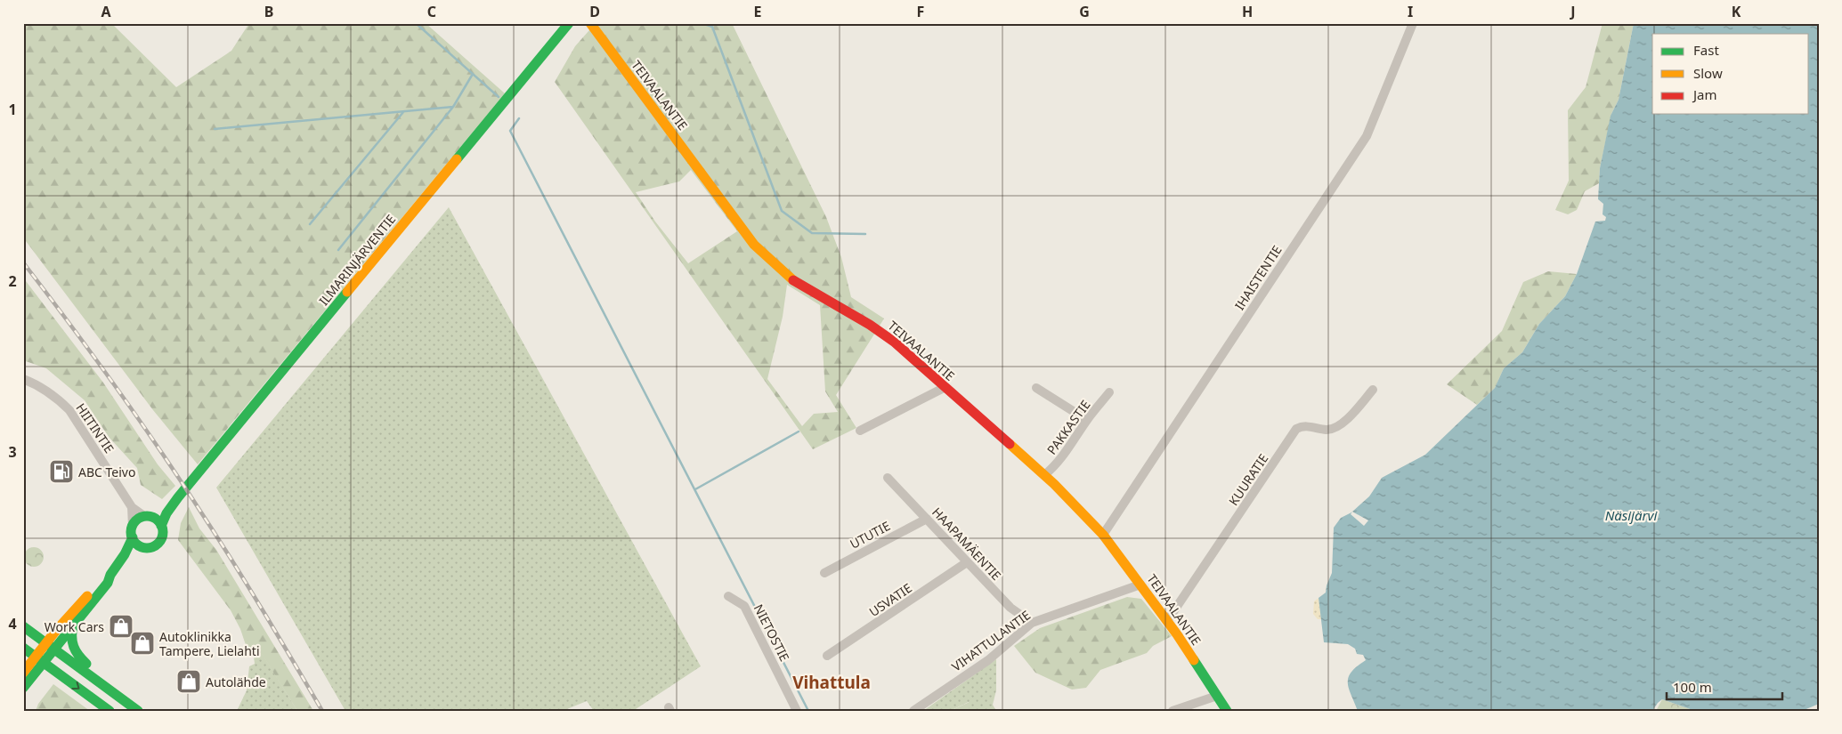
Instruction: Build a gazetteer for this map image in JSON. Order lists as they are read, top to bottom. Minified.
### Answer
{"streets":{"main road":["TEIVAALANTIE","ILMARINJÄRVENTIE"],"street":["IHAISTENTIE","PAKKASTIE","HIITINTIE","KUURATIE","UTUTIE","HAAPAMÄENTIE","USVATIE","NIETOSTIE","VIHATTULANTIE"]},"crossings":[["TEIVAALANTIE","IHAISTENTIE"],["TEIVAALANTIE","PAKKASTIE"],["TEIVAALANTIE","KUURATIE"],["TEIVAALANTIE","VIHATTULANTIE"],["ILMARINJÄRVENTIE","HIITINTIE"],["UTUTIE","HAAPAMÄENTIE"],["HAAPAMÄENTIE","USVATIE"],["HAAPAMÄENTIE","VIHATTULANTIE"]],"districts":["Vihattula"],"water":["Näsijärvi"],"places":{"fuel station":["ABC Teivo"],"shop":["Work Cars","Autoklinikka Tampere, Lielahti","Autolähde"]},"legend":["Fast","Slow","Jam"],"scale_bar":"100 m","grid":{"columns":["A","B","C","D","E","F","G","H","I","J","K"],"rows":["1","2","3","4"]}}
